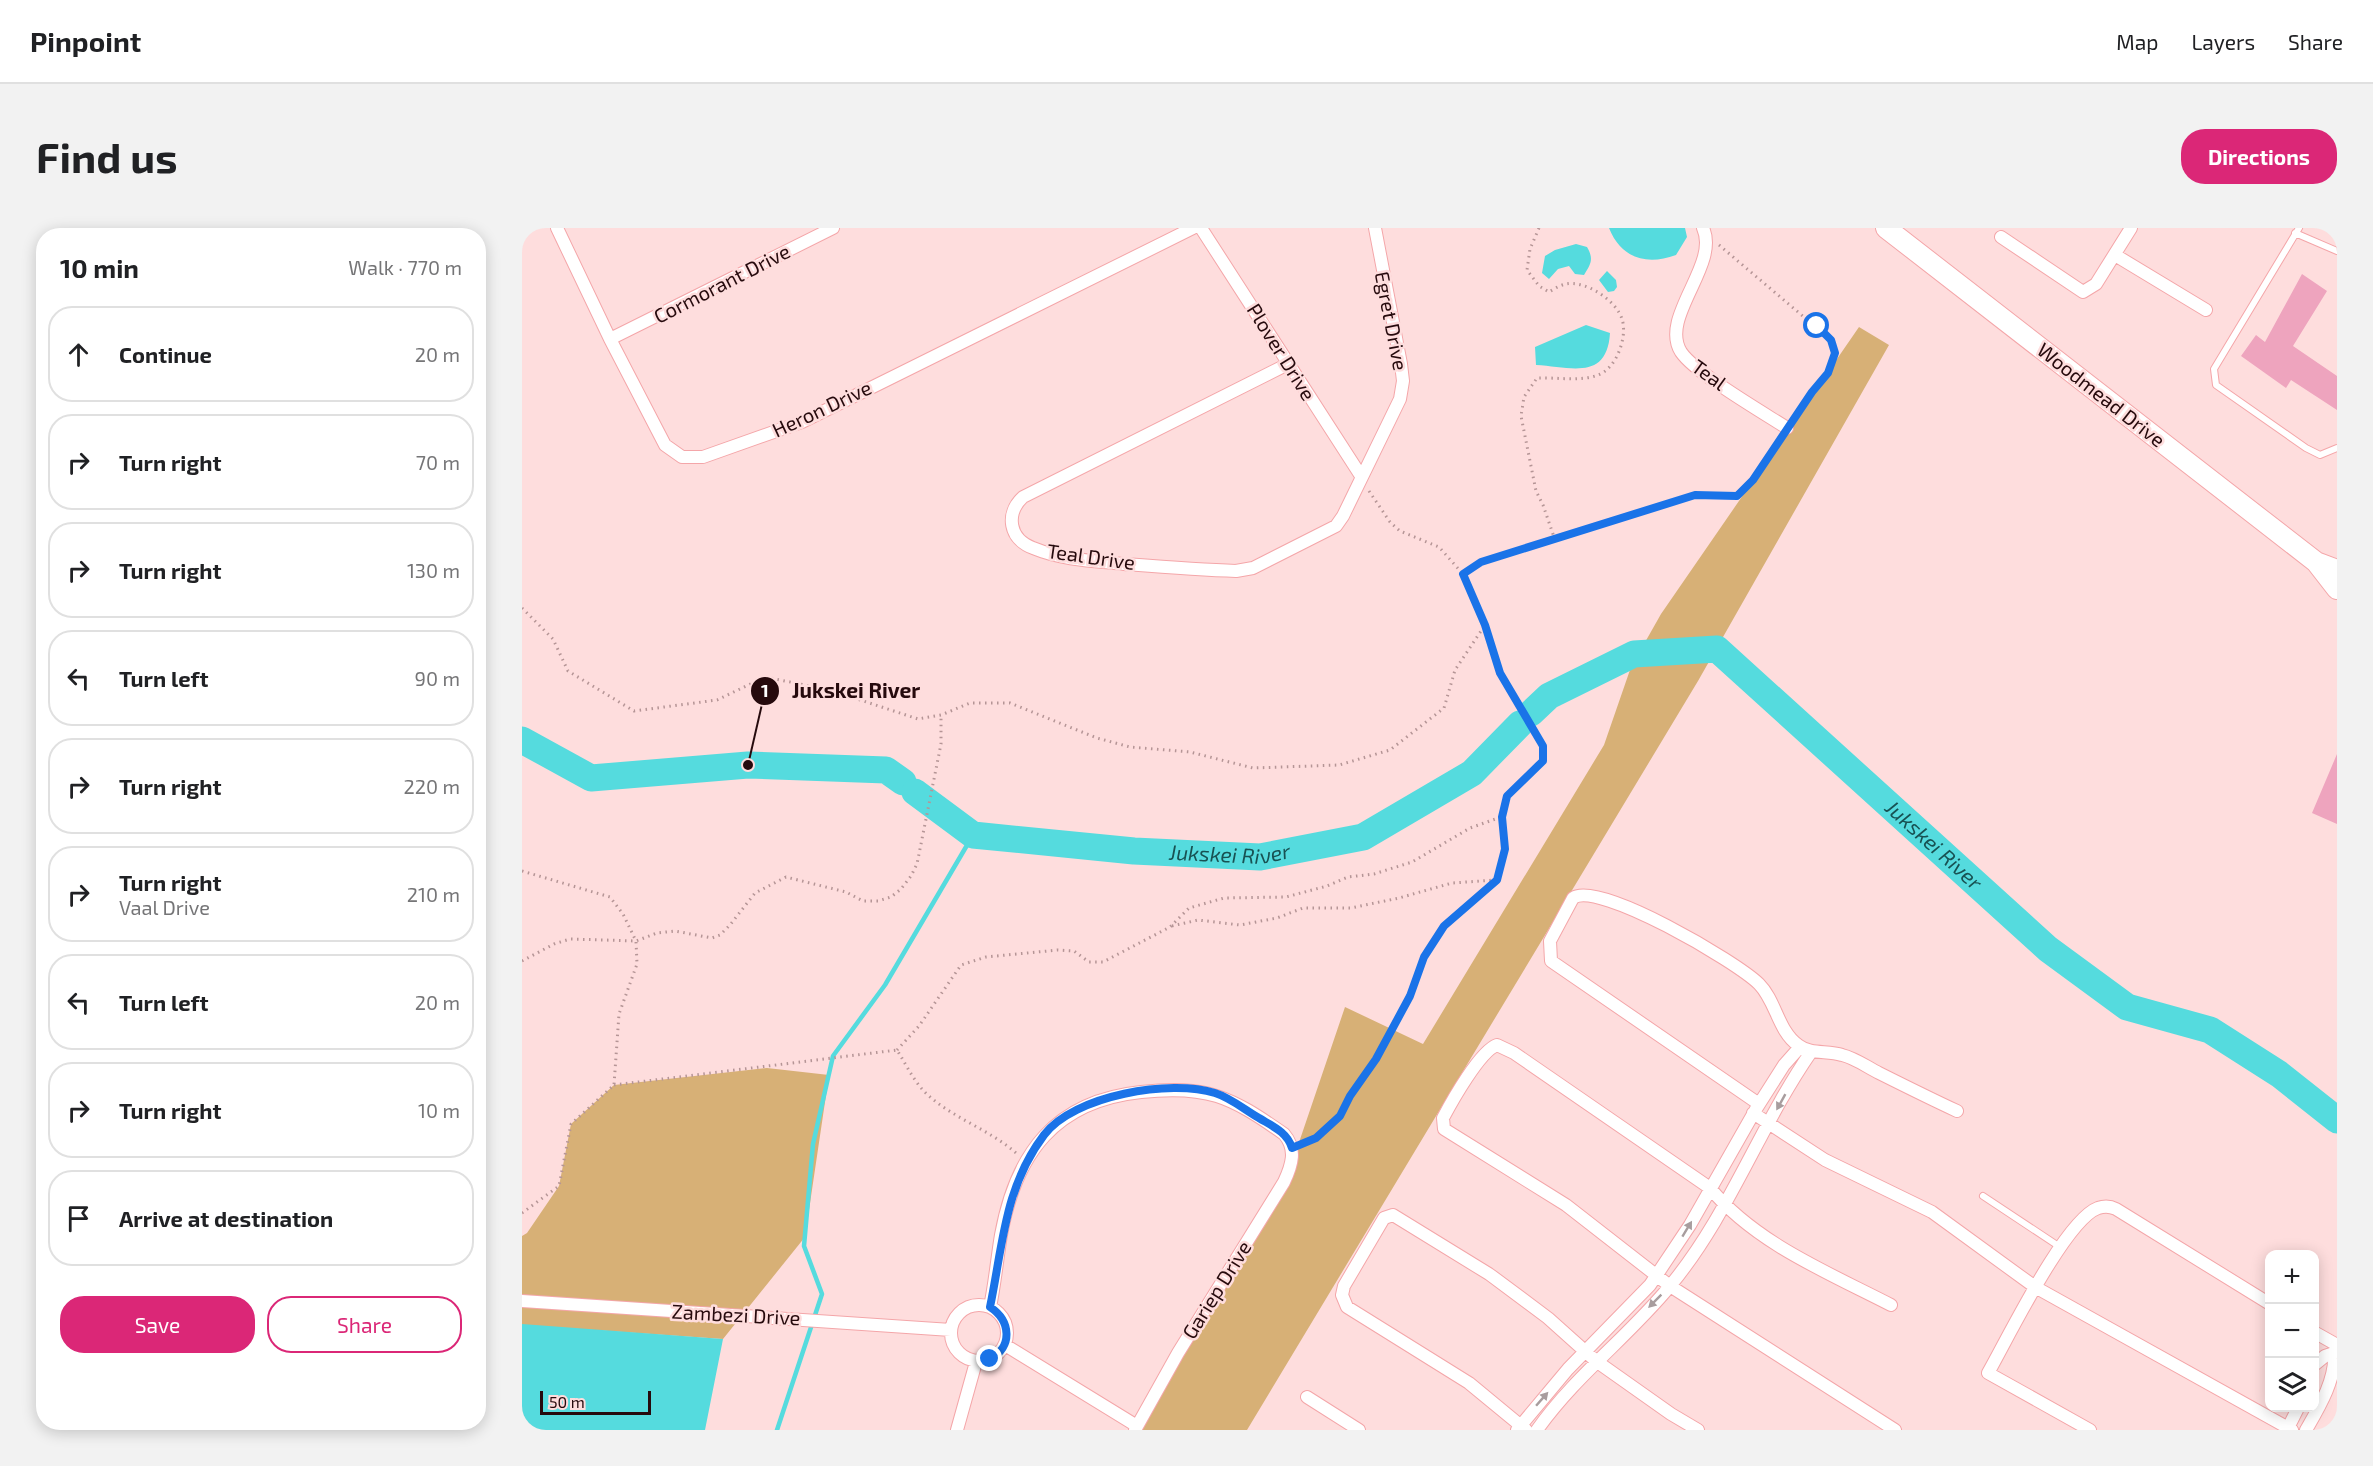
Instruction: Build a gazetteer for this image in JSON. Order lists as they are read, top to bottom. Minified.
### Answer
{"streets":{"main road":["Woodmead Drive"],"street":["Cormorant Drive","Egret Drive","Plover Drive","Teal","Heron Drive","Teal Drive","Gariep Drive","Zambezi Drive"]},"crossings":[["Cormorant Drive","Heron Drive"],["Egret Drive","Plover Drive"],["Egret Drive","Teal Drive"],["Plover Drive","Teal Drive"]],"water":["Jukskei River"],"places":["Jukskei River"],"scale_bar":"50 m","page":{"header":"Pinpoint","nav":["Map","Layers","Share"],"buttons":["Directions",["Save","Share"]],"title":"Find us","heading":["10 min","Walk · 770 m"],"list":[["Continue","20 m"],["Turn right","70 m"],["Turn right","130 m"],["Turn left","90 m"],["Turn right","220 m"],["Turn right","Vaal Drive","210 m"],["Turn left","20 m"],["Turn right","10 m"],"Arrive at destination"],"map_buttons":["+","−"],"scale":"50 m"}}
